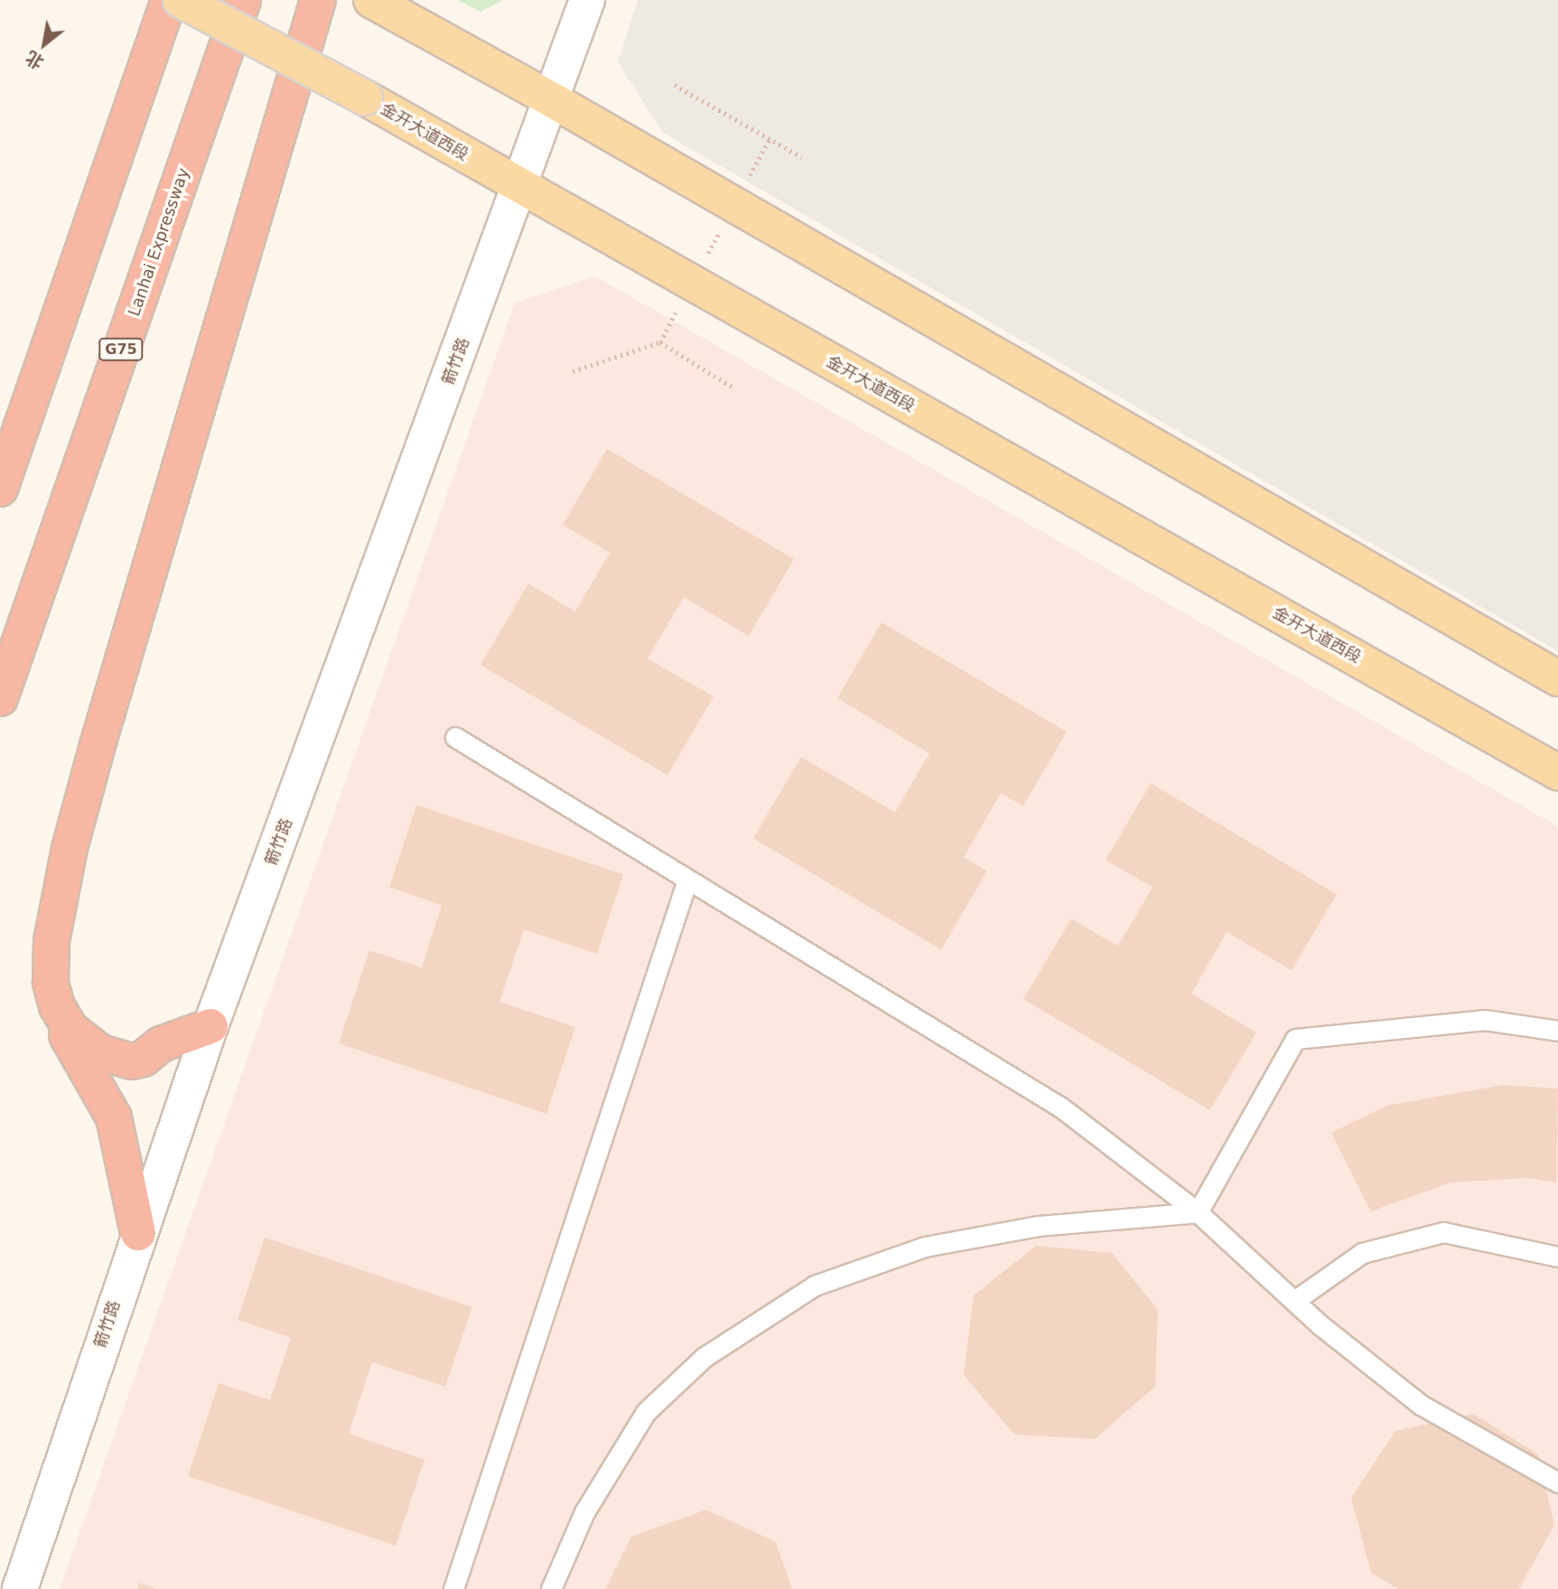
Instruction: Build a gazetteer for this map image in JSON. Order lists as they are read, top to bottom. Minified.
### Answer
{"streets":{"highway":["Lanhai Expressway","G75"],"main road":["金开大道西段"],"street":["箭竹路"]},"crossings":[["金开大道西段","箭竹路"]],"north":"bottom left"}
